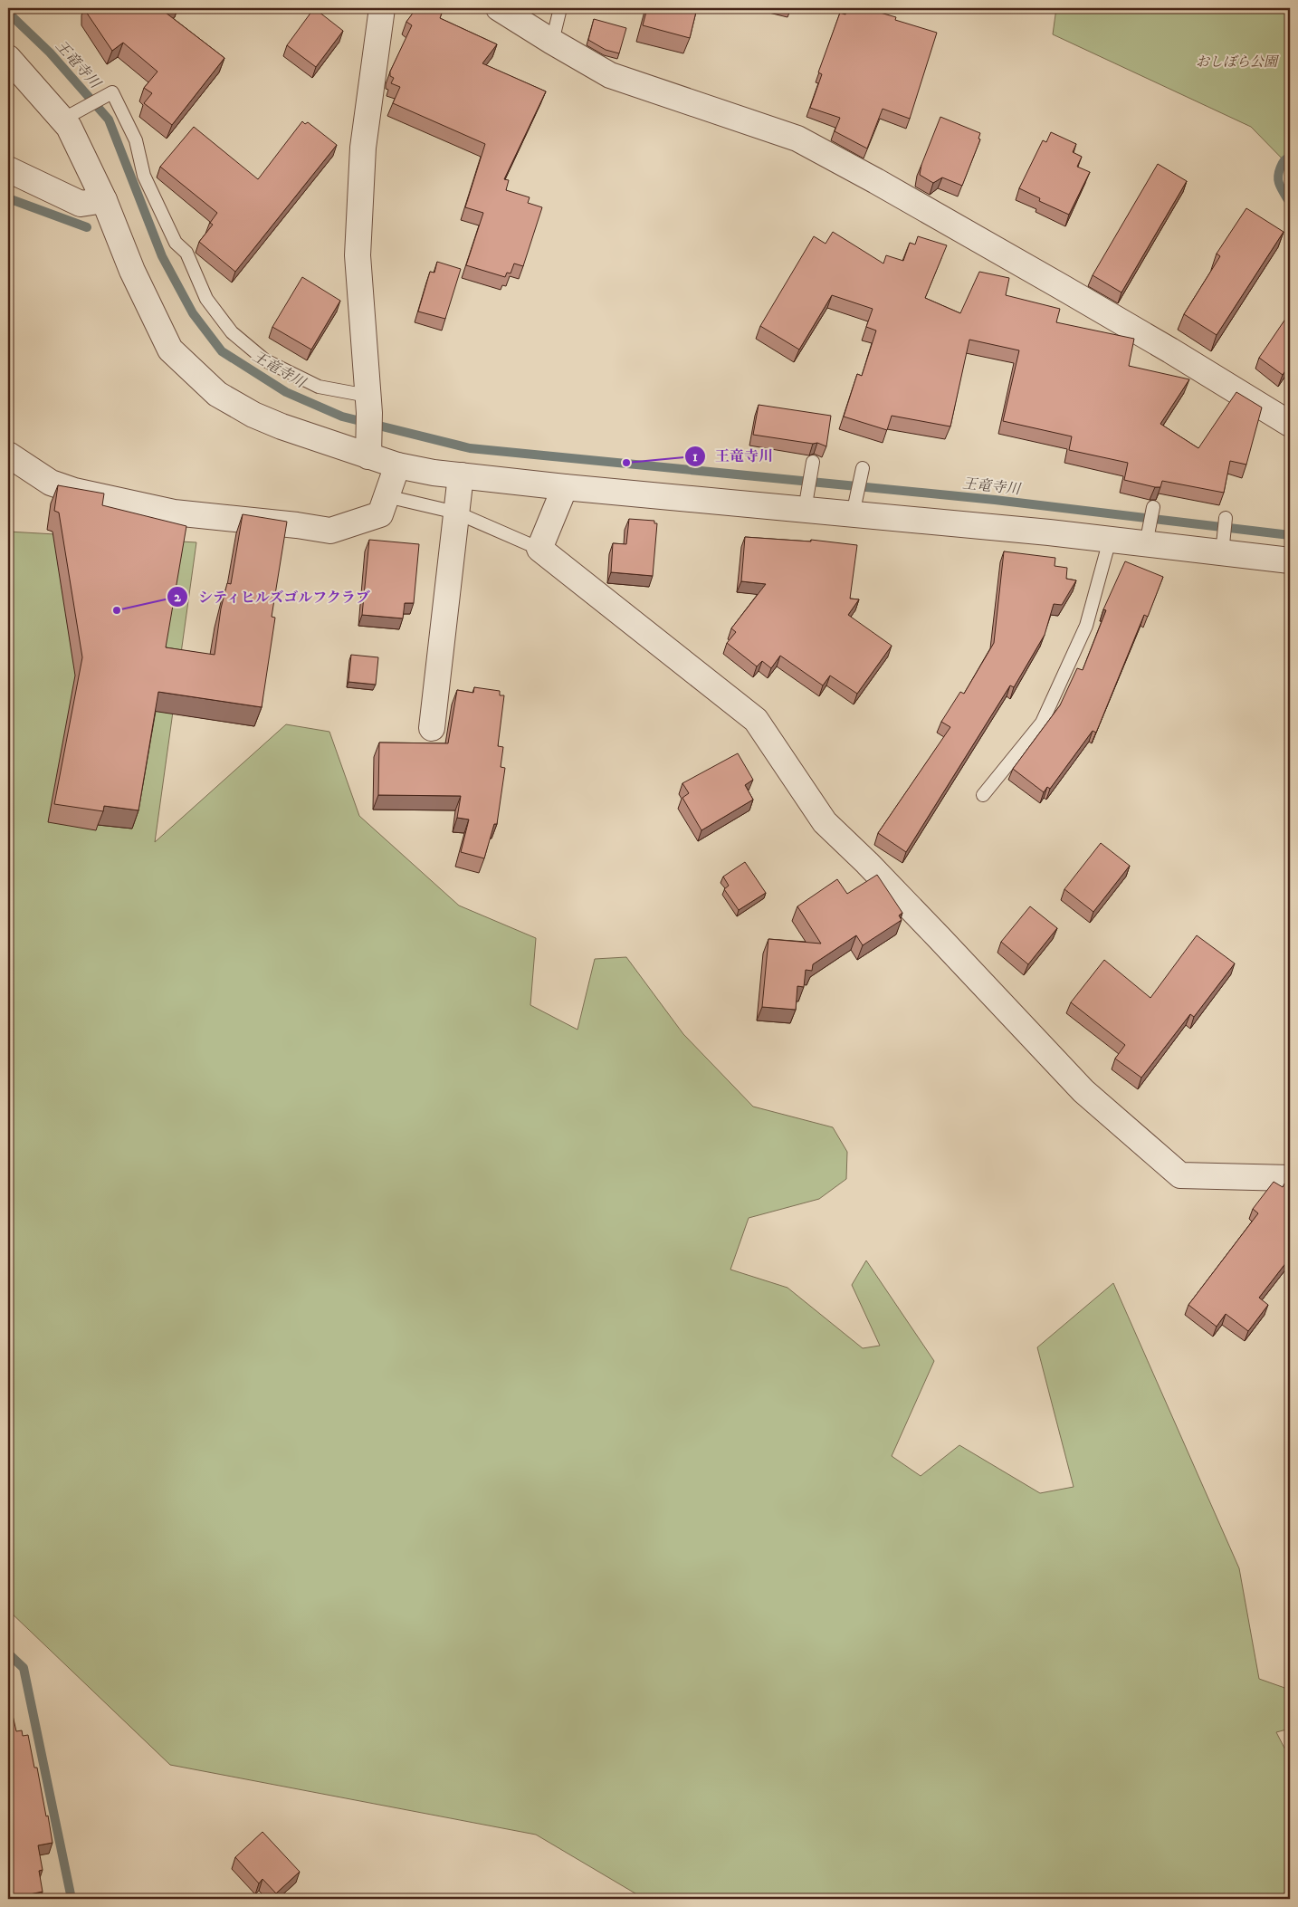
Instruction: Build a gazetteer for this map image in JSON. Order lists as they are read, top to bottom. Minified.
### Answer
{"water":["王竜寺川"],"parks":["おしぼら公園"],"places":["王竜寺川","シティヒルズゴルフクラブ"]}
